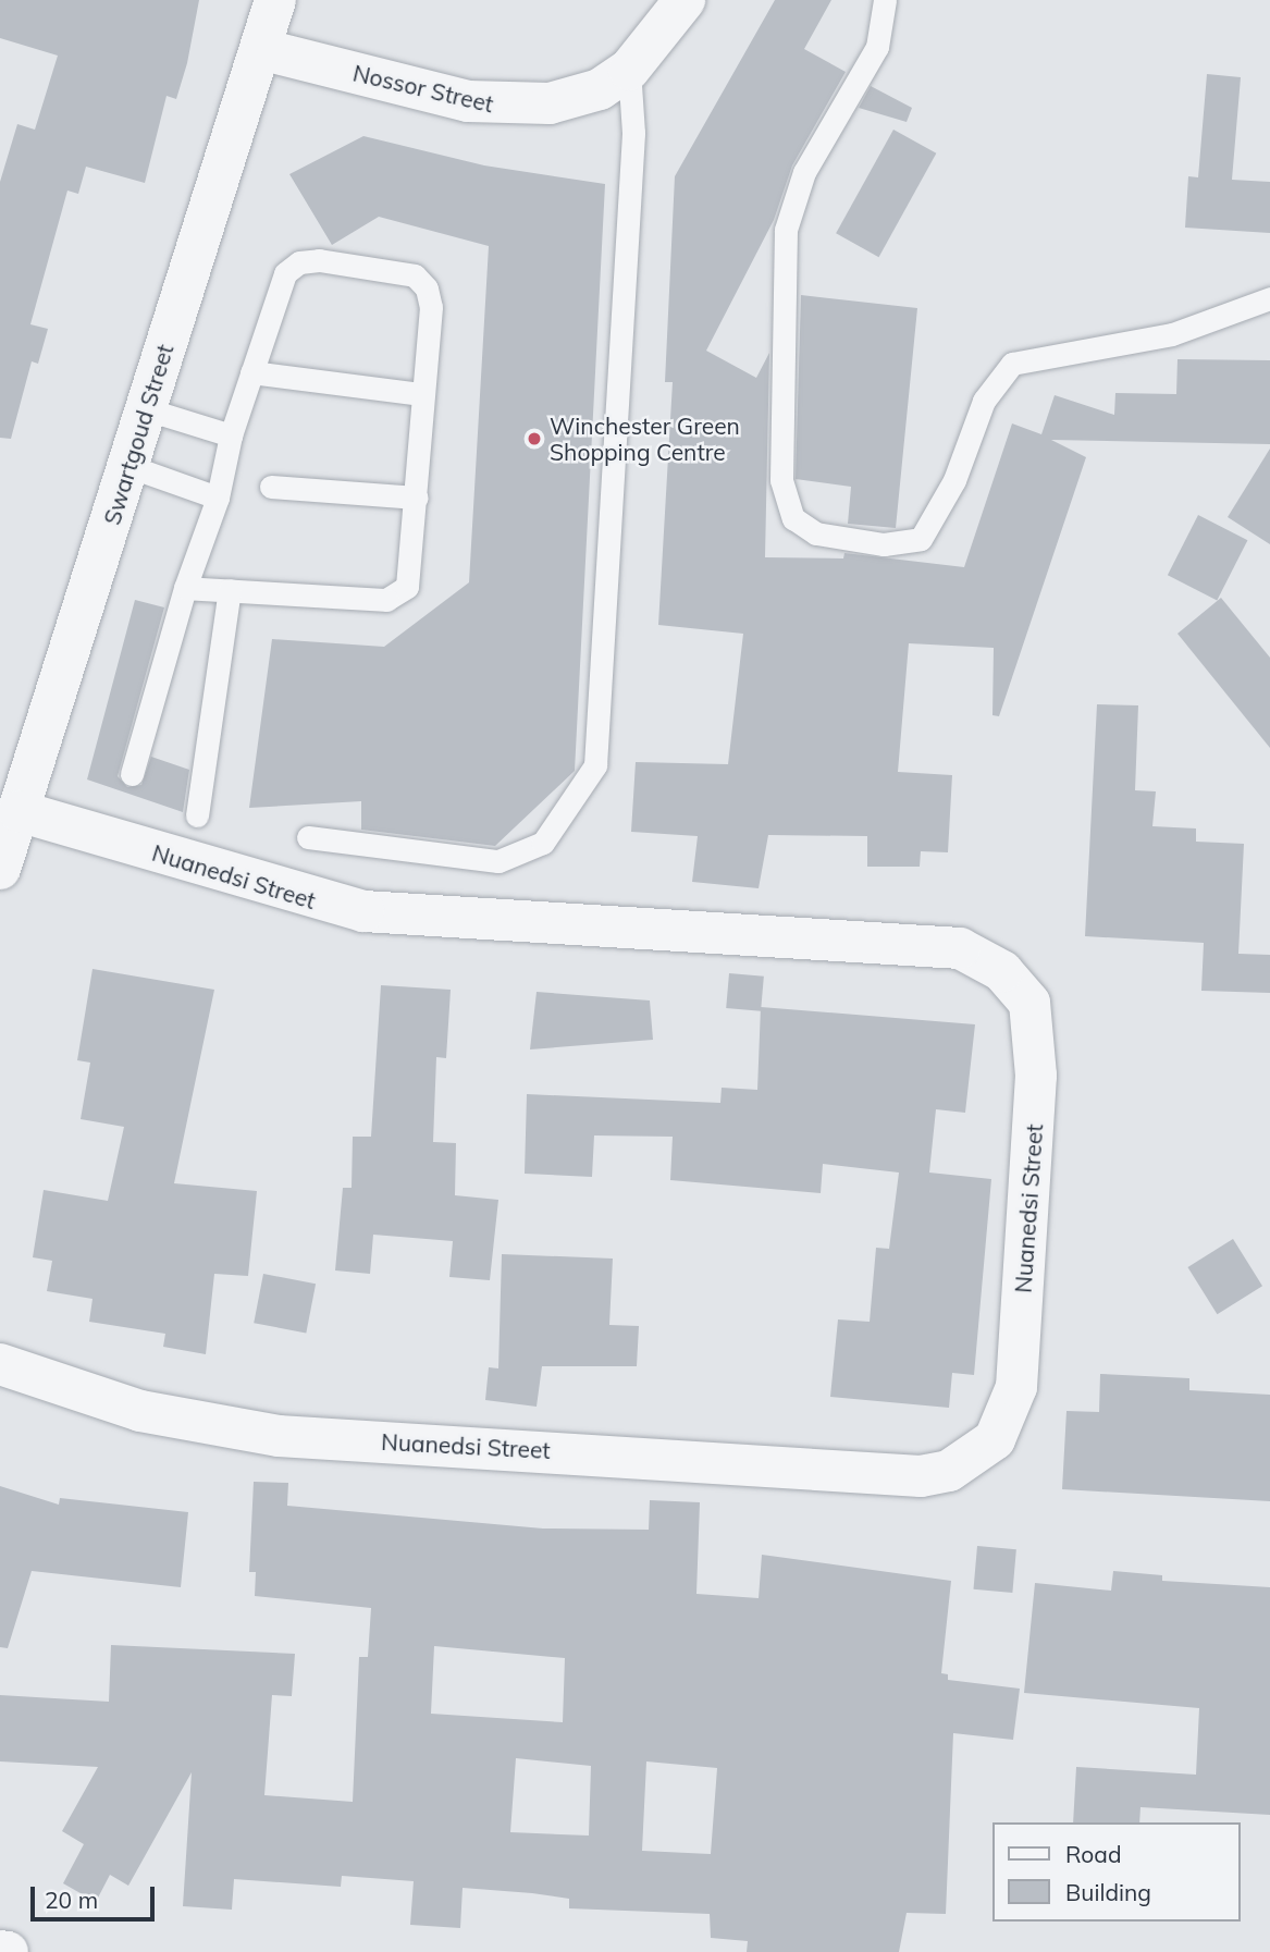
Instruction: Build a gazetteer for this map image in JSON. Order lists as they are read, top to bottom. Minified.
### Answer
{"streets":{"street":["Nossor Street","Swartgoud Street","Nuanedsi Street"]},"crossings":[["Nossor Street","Swartgoud Street"],["Swartgoud Street","Nuanedsi Street"]],"places":["Winchester Green Shopping Centre"],"legend":["Road","Building"],"scale_bar":"20 m"}
